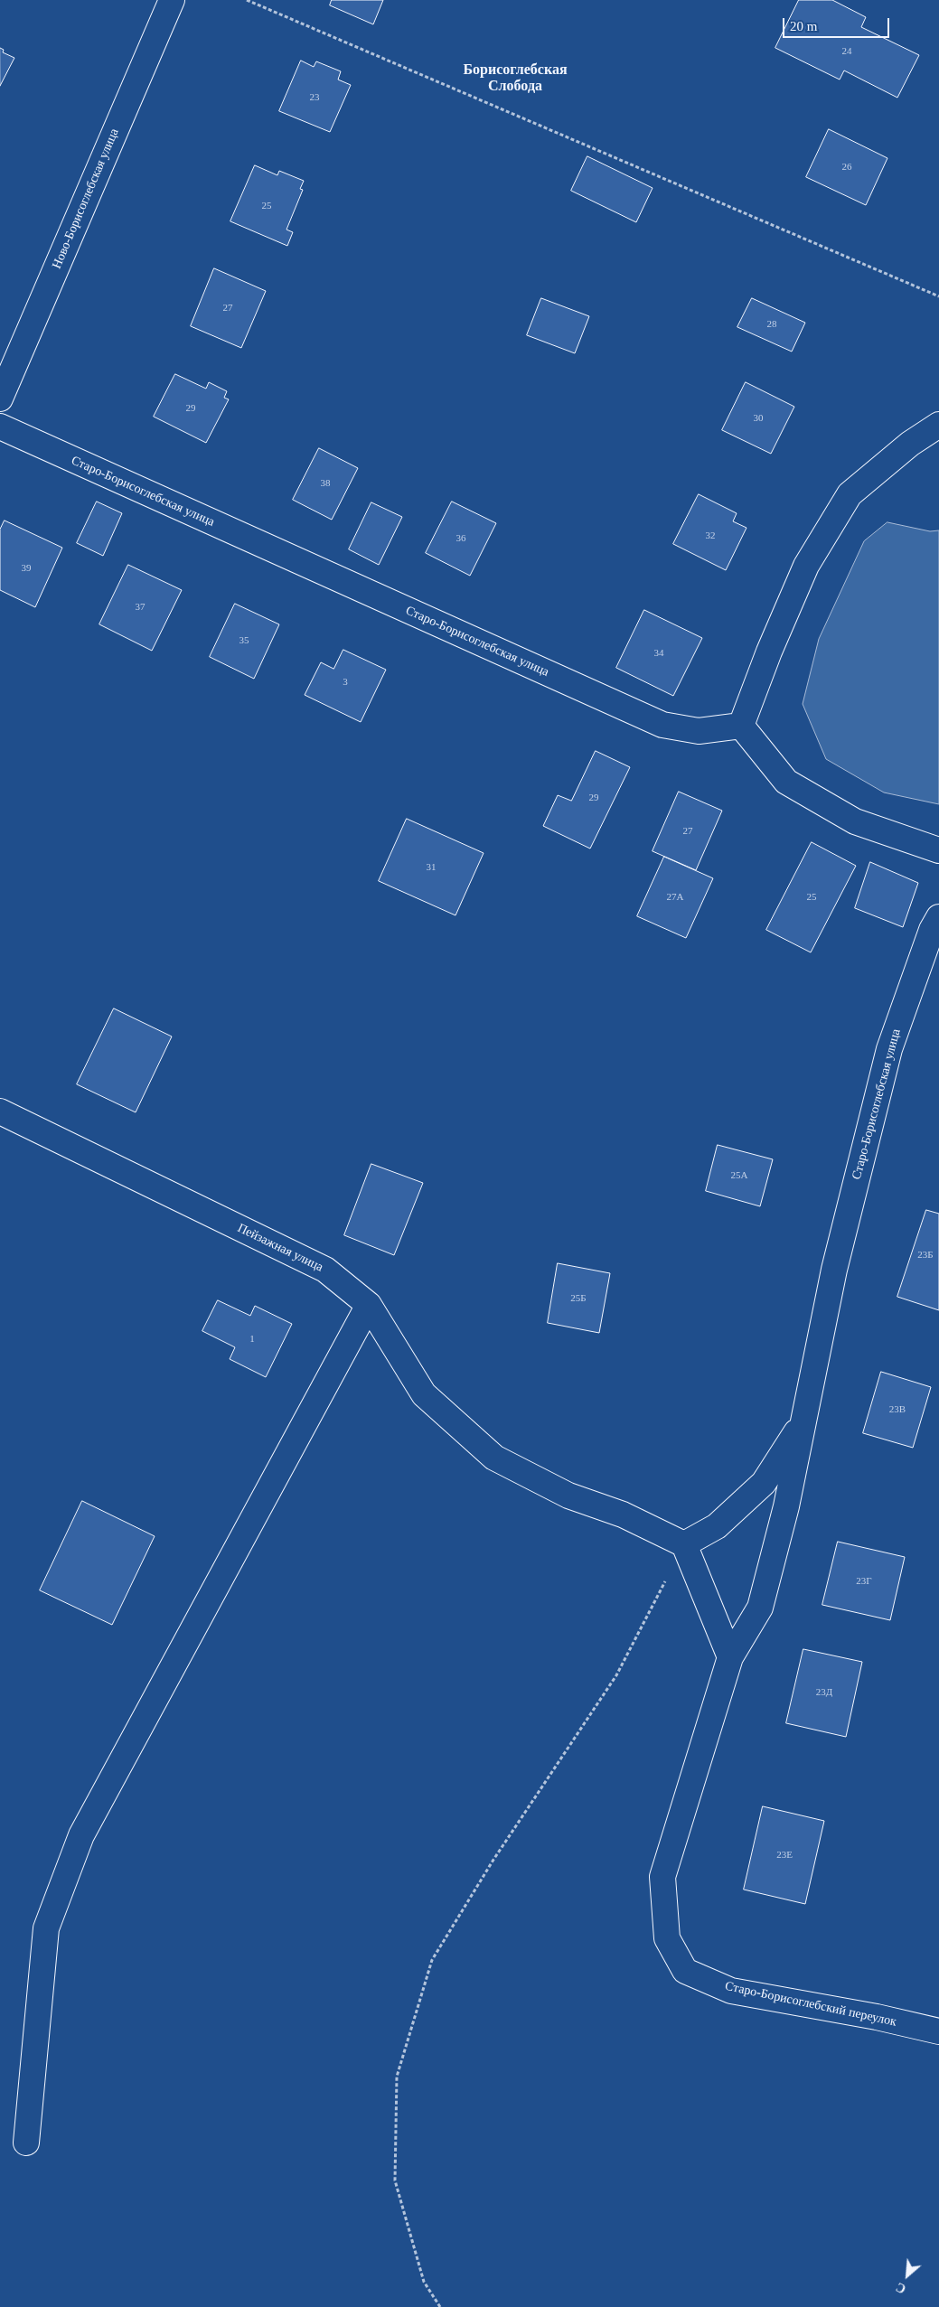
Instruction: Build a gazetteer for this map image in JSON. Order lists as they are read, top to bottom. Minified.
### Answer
{"streets":{"street":["Ново-Борисоглебская улица","Старо-Борисоглебская улица","Пейзажная улица","Старо-Борисоглебский переулок"]},"crossings":[["Старо-Борисоглебская улица","Старо-Борисоглебский переулок"]],"districts":["Борисоглебская Слобода"],"house_numbers":["24","23","26","25","27","28","29","30","38","32","36","39","37","35","34","3","29","27","31","27А","25","25А","23Б","25Б","1","23В","23Г","23Д","23Е"],"scale_bar":"20 m","north":"bottom left"}
